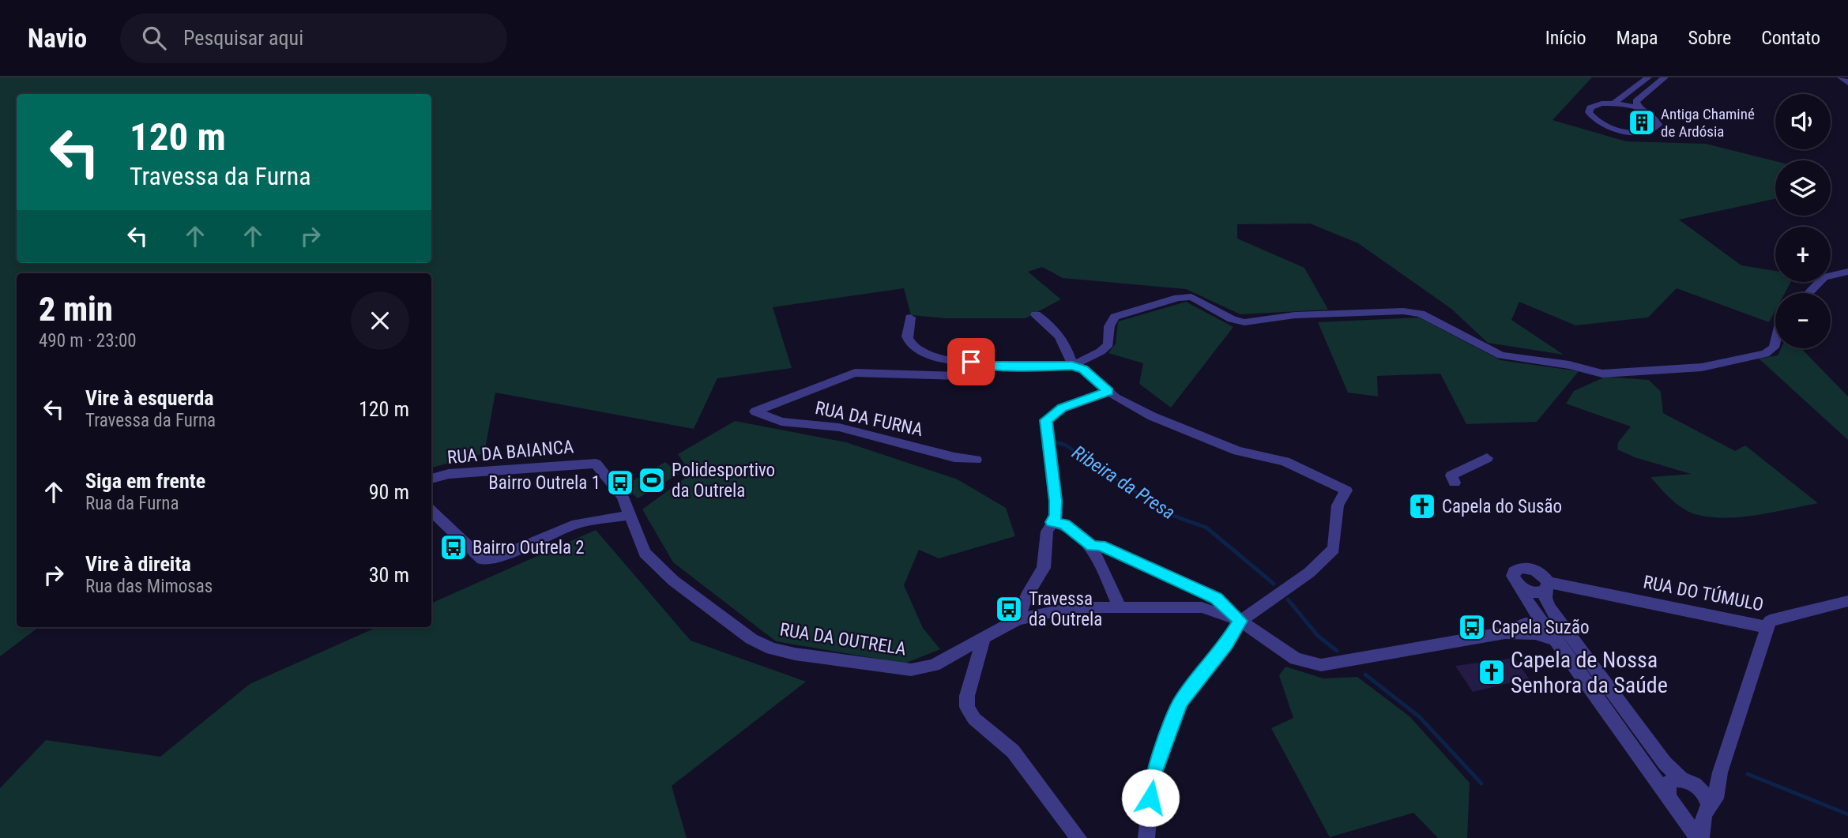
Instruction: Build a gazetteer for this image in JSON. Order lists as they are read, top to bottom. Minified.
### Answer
{"streets":{"street":["RUA DA FURNA","RUA DA BAIANCA","RUA DO TÚMULO","RUA DA OUTRELA"]},"crossings":[["RUA DA BAIANCA","RUA DA OUTRELA"]],"water":["Ribeira da Presa"],"places":{"building":["Antiga Chaminé de Ardósia"],"sports":["Polidesportivo da Outrela"],"bus stop":["Bairro Outrela 1","Bairro Outrela 2","Travessa da Outrela","Capela Suzão"],"church":["Capela do Susão","Capela de Nossa Senhora da Saúde"]},"page":{"header":"Navio","search":"Pesquisar aqui","nav":["Início","Mapa","Sobre","Contato"],"map_buttons":["+","−"],"turn":["120 m","Travessa da Furna"],"heading":["2 min","490 m · 23:00"],"list":[{"name":"Vire à esquerda","note":"Travessa da Furna","value":"120 m"},{"name":"Siga em frente","note":"Rua da Furna","value":"90 m"},{"name":"Vire à direita","note":"Rua das Mimosas","value":"30 m"}]}}
